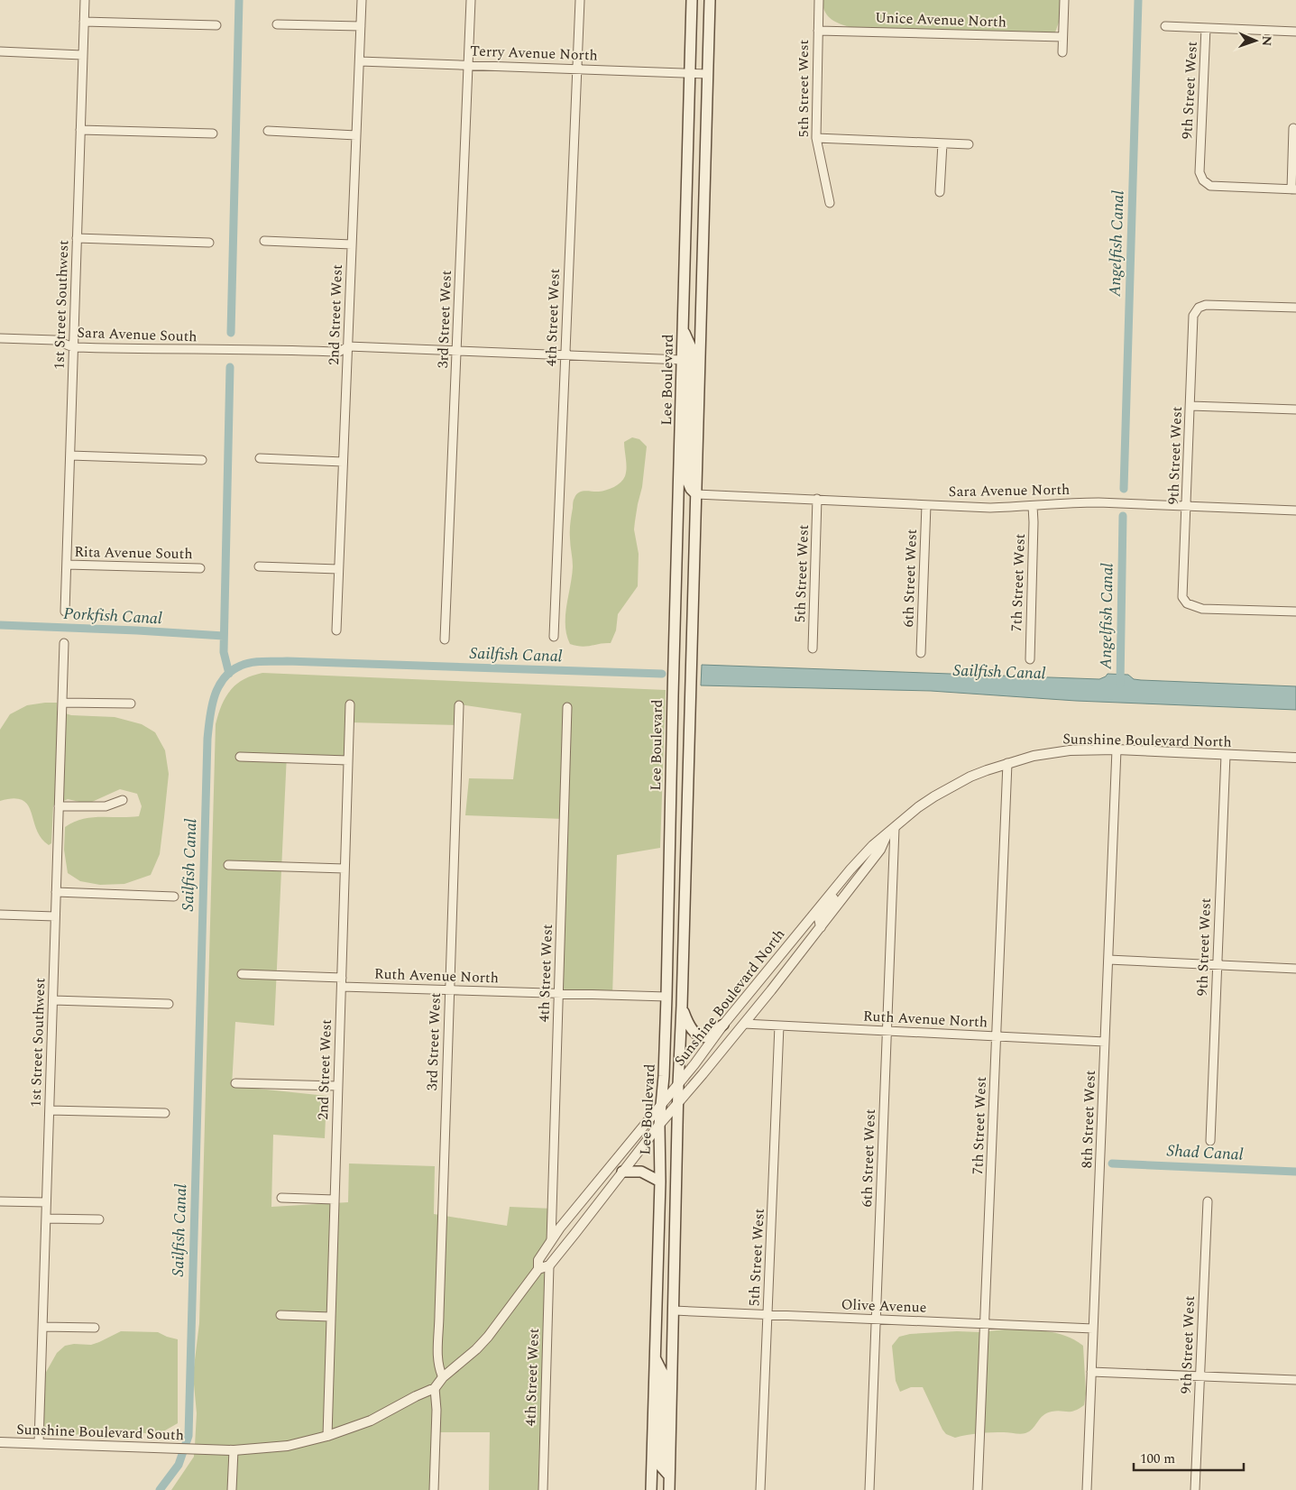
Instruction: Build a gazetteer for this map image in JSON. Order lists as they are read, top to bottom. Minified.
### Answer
{"streets":{"main road":["Lee Boulevard"],"street":["Unice Avenue North","Terry Avenue North","5th Street West","9th Street West","1st Street Southwest","2nd Street West","4th Street West","3rd Street West","Sara Avenue South","Sara Avenue North","Rita Avenue South","6th Street West","7th Street West","Sunshine Boulevard North","Ruth Avenue North","8th Street West","Olive Avenue","Sunshine Boulevard South"]},"crossings":[["Unice Avenue North","5th Street West"],["Terry Avenue North","2nd Street West"],["Terry Avenue North","4th Street West"],["Terry Avenue North","3rd Street West"],["Terry Avenue North","Lee Boulevard"],["5th Street West","Sara Avenue North"],["5th Street West","Ruth Avenue North"],["5th Street West","Olive Avenue"],["9th Street West","Sara Avenue North"],["9th Street West","Sunshine Boulevard North"],["1st Street Southwest","Sara Avenue South"],["1st Street Southwest","Rita Avenue South"],["1st Street Southwest","Sunshine Boulevard South"],["2nd Street West","Sara Avenue South"],["2nd Street West","Sunshine Boulevard North"],["2nd Street West","Ruth Avenue North"],["4th Street West","Sunshine Boulevard North"],["4th Street West","Ruth Avenue North"],["3rd Street West","Sunshine Boulevard North"],["3rd Street West","Ruth Avenue North"],["Lee Boulevard","Sara Avenue North"],["Lee Boulevard","Sunshine Boulevard North"],["Lee Boulevard","Ruth Avenue North"],["Lee Boulevard","Olive Avenue"],["Sara Avenue North","6th Street West"],["Sara Avenue North","7th Street West"],["6th Street West","Sunshine Boulevard North"],["6th Street West","Ruth Avenue North"],["6th Street West","Olive Avenue"],["7th Street West","Sunshine Boulevard North"],["7th Street West","Ruth Avenue North"],["7th Street West","Olive Avenue"],["Sunshine Boulevard North","Ruth Avenue North"],["Sunshine Boulevard North","8th Street West"],["Sunshine Boulevard North","Sunshine Boulevard South"],["Ruth Avenue North","8th Street West"],["8th Street West","Olive Avenue"]],"water":["Angelfish Canal","Porkfish Canal","Sailfish Canal","Shad Canal"],"scale_bar":"100 m","north":"right"}
